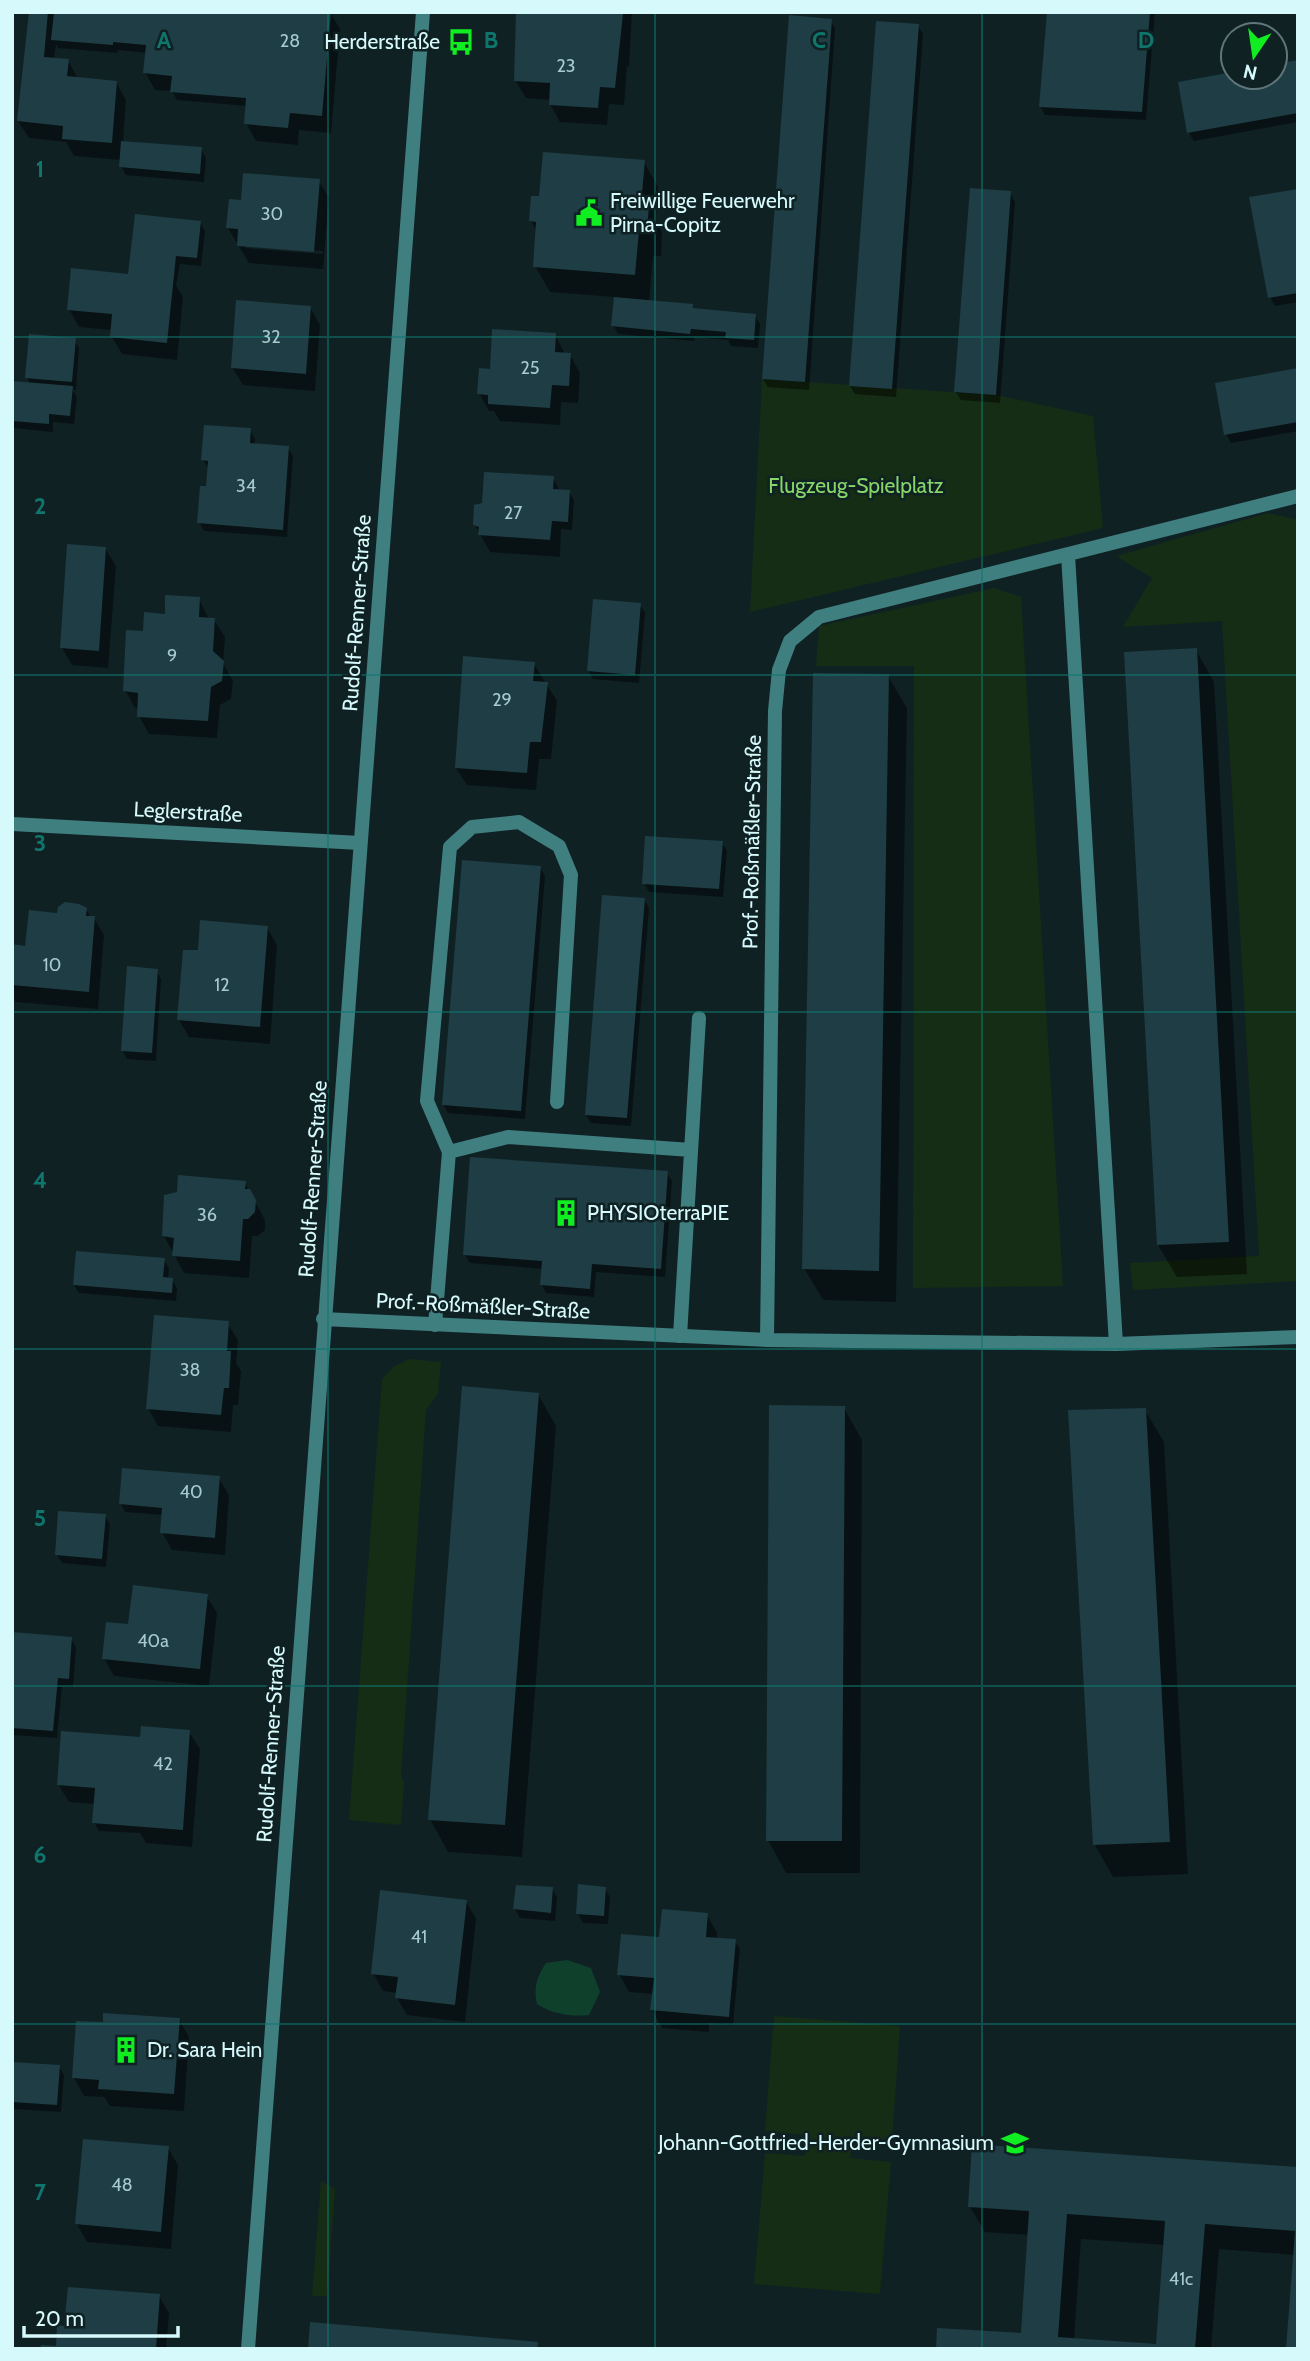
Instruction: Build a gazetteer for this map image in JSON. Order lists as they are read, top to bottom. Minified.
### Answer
{"streets":{"street":["Rudolf-Renner-Straße","Leglerstraße","Prof.-Roßmäßler-Straße"]},"crossings":[["Rudolf-Renner-Straße","Leglerstraße"],["Rudolf-Renner-Straße","Prof.-Roßmäßler-Straße"]],"parks":["Flugzeug-Spielplatz"],"places":{"bus stop":["Herderstraße"],"public building":["Freiwillige Feuerwehr Pirna-Copitz"],"building":["PHYSIOterraPIE","Dr. Sara Hein"],"school or university":["Johann-Gottfried-Herder-Gymnasium"]},"house_numbers":["28","23","30","32","25","34","27","9","29","10","12","36","38","40","40a","42","41","48","41c"],"scale_bar":"20 m","north":"bottom","grid":{"columns":["A","B","C","D"],"rows":["1","2","3","4","5","6","7"]}}
